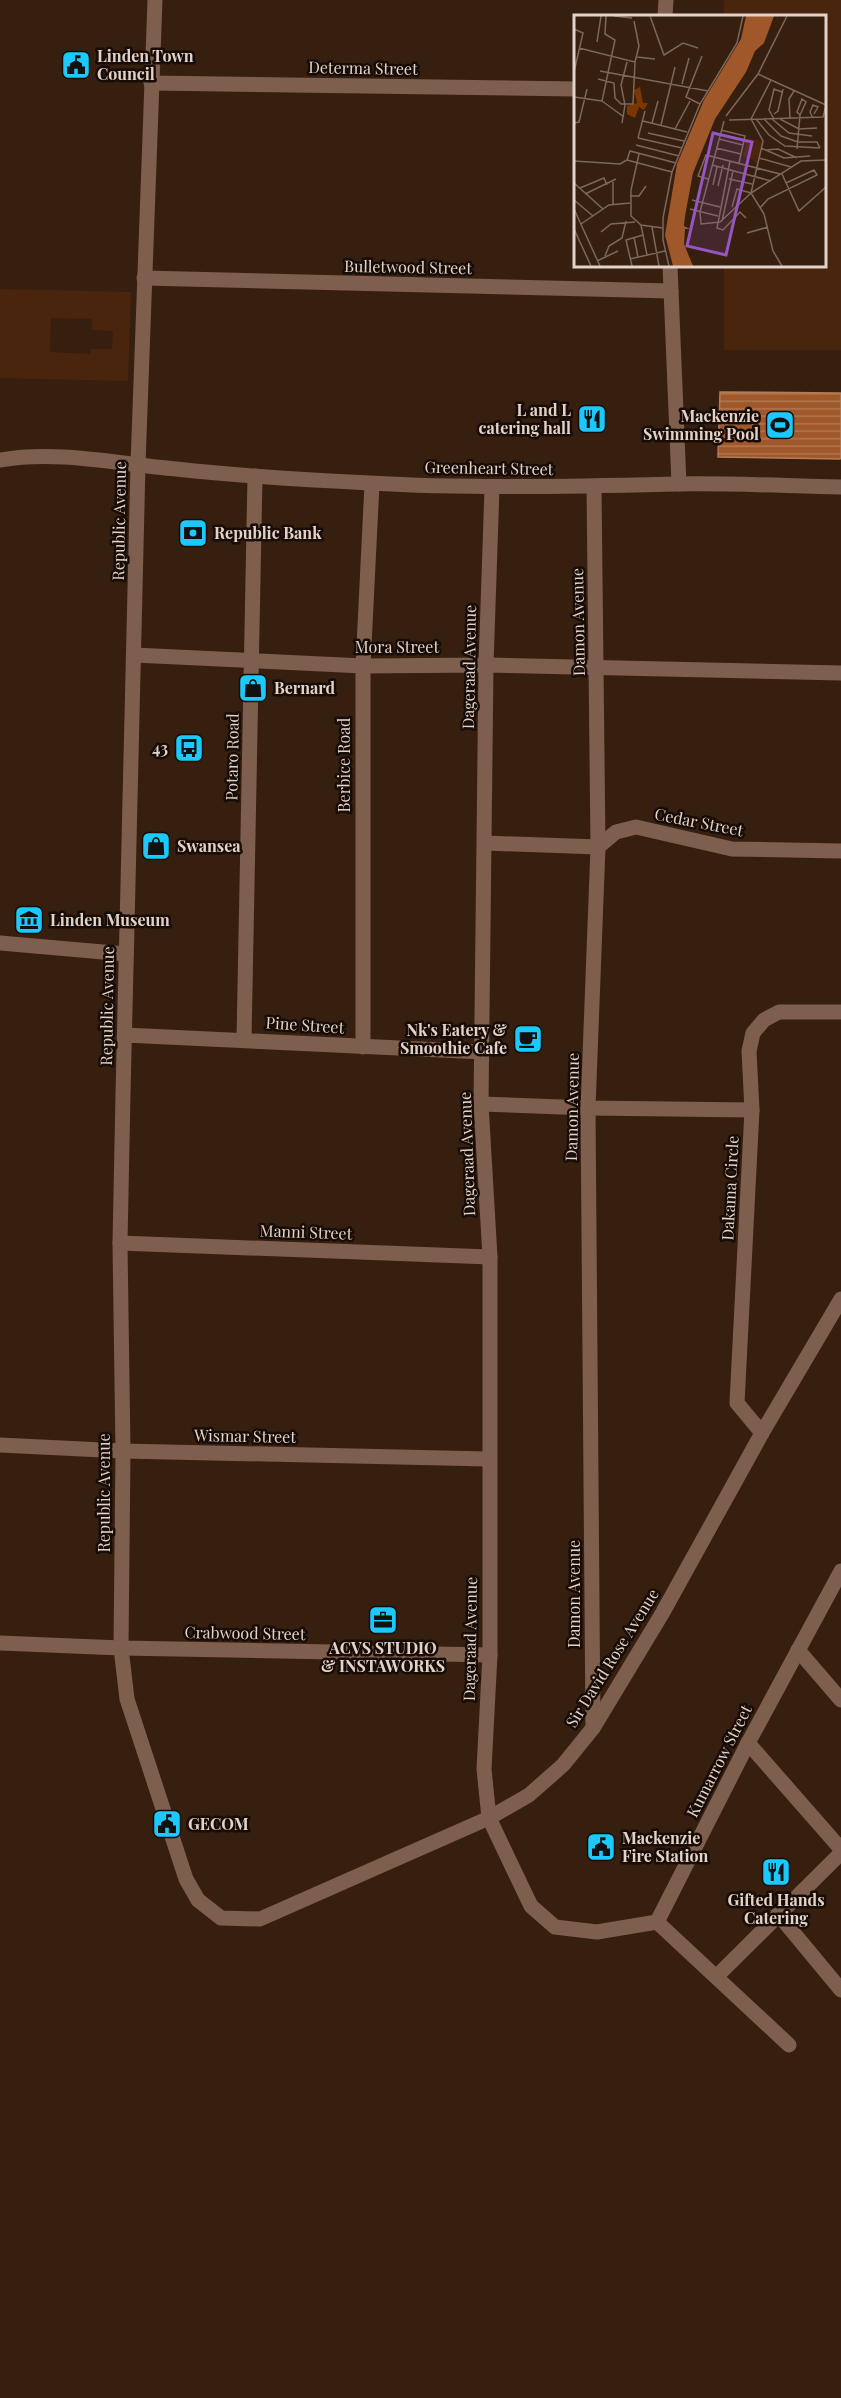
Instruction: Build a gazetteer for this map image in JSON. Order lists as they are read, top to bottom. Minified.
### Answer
{"streets":{"street":["Determa Street","Bulletwood Street","Greenheart Street","Republic Avenue","Damon Avenue","Mora Street","Dageraad Avenue","Potaro Road","Berbice Road","Cedar Street","Pine Street","Dakama Circle","Manni Street","Wismar Street","Crabwood Street","Sir David Rose Avenue","Kumarrow Street"]},"crossings":[["Determa Street","Republic Avenue"],["Bulletwood Street","Republic Avenue"],["Greenheart Street","Republic Avenue"],["Greenheart Street","Damon Avenue"],["Greenheart Street","Dageraad Avenue"],["Greenheart Street","Potaro Road"],["Greenheart Street","Berbice Road"],["Republic Avenue","Mora Street"],["Republic Avenue","Pine Street"],["Republic Avenue","Manni Street"],["Republic Avenue","Wismar Street"],["Republic Avenue","Crabwood Street"],["Republic Avenue","Sir David Rose Avenue"],["Damon Avenue","Mora Street"],["Damon Avenue","Cedar Street"],["Damon Avenue","Sir David Rose Avenue"],["Mora Street","Dageraad Avenue"],["Mora Street","Potaro Road"],["Mora Street","Berbice Road"],["Dageraad Avenue","Pine Street"],["Dageraad Avenue","Manni Street"],["Dageraad Avenue","Wismar Street"],["Dageraad Avenue","Crabwood Street"],["Dageraad Avenue","Sir David Rose Avenue"],["Potaro Road","Pine Street"],["Berbice Road","Pine Street"],["Dakama Circle","Sir David Rose Avenue"]],"places":{"public building":["Linden Town Council","GECOM","Mackenzie Fire Station"],"restaurant":["L and L catering hall","Gifted Hands Catering"],"sports":["Mackenzie Swimming Pool"],"bank":["Republic Bank"],"shop":["Bernard","Swansea"],"bus stop":["43"],"museum":["Linden Museum"],"cafe":["Nk's Eatery & Smoothie Cafe"],"office":["ACVS STUDIO & INSTAWORKS"]}}
